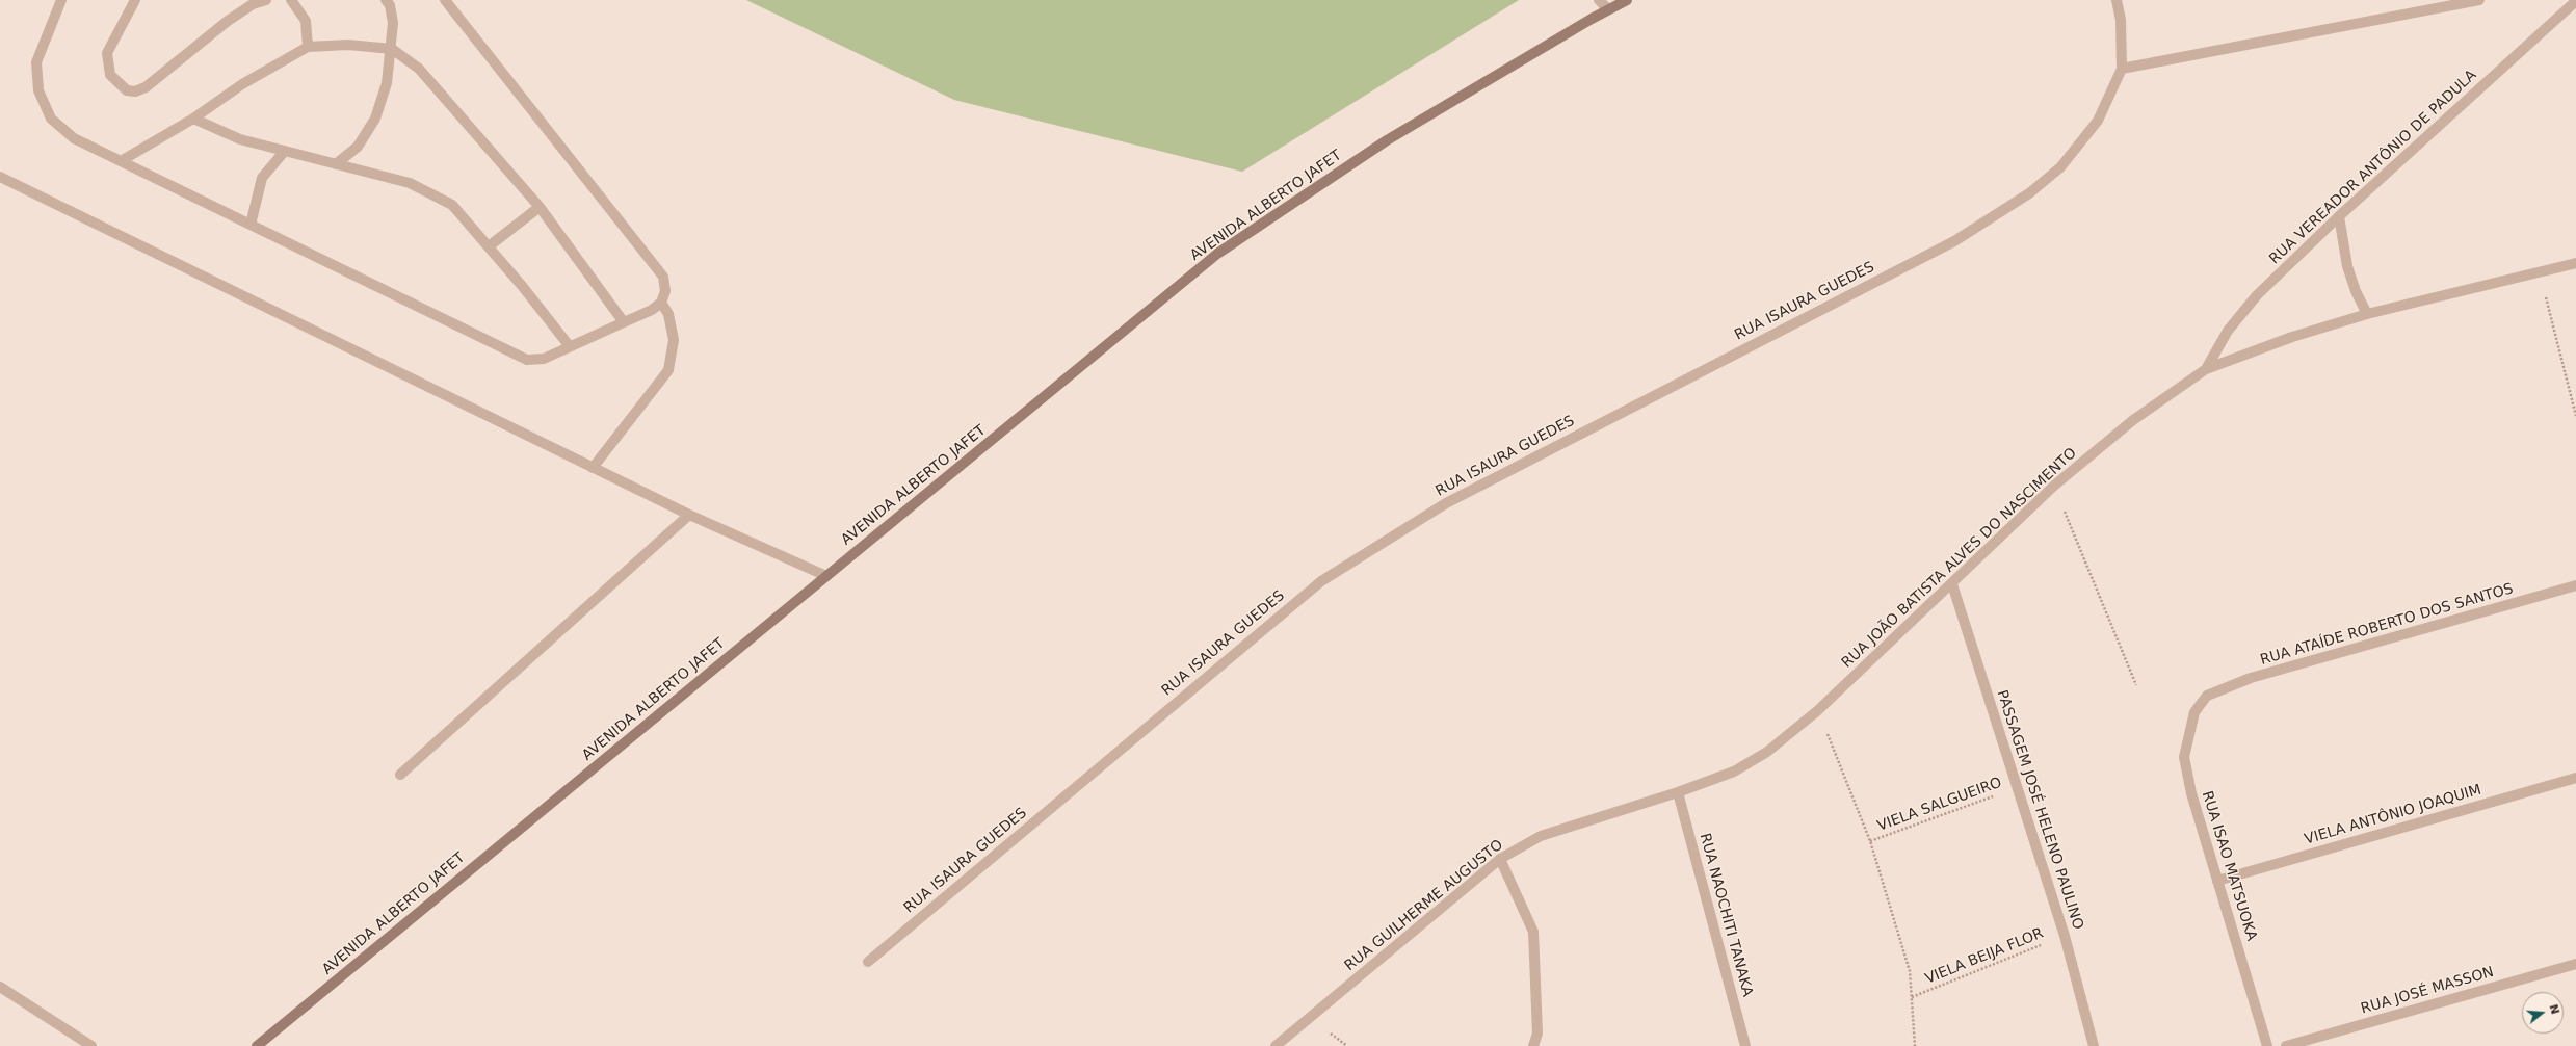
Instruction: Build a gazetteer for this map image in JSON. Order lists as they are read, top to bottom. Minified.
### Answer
{"streets":{"street":["RUA VEREADOR ANTÔNIO DE PADULA","AVENIDA ALBERTO JAFET","RUA ISAURA GUEDES","RUA JOÃO BATISTA ALVES DO NASCIMENTO","RUA ATAÍDE ROBERTO DOS SANTOS","PASSAGEM JOSÉ HELENO PAULINO","VIELA ANTÔNIO JOAQUIM","RUA ISAO MATSUOKA","RUA GUILHERME AUGUSTO","RUA NAOCHITI TANAKA","RUA JOSÉ MASSON"],"path":["VIELA SALGUEIRO","VIELA BEIJA FLOR"]},"crossings":[["RUA VEREADOR ANTÔNIO DE PADULA","RUA JOÃO BATISTA ALVES DO NASCIMENTO"],["RUA JOÃO BATISTA ALVES DO NASCIMENTO","PASSAGEM JOSÉ HELENO PAULINO"],["RUA JOÃO BATISTA ALVES DO NASCIMENTO","RUA GUILHERME AUGUSTO"],["RUA JOÃO BATISTA ALVES DO NASCIMENTO","RUA NAOCHITI TANAKA"],["RUA ATAÍDE ROBERTO DOS SANTOS","RUA ISAO MATSUOKA"],["VIELA SALGUEIRO","PASSAGEM JOSÉ HELENO PAULINO"],["PASSAGEM JOSÉ HELENO PAULINO","VIELA BEIJA FLOR"],["VIELA ANTÔNIO JOAQUIM","RUA ISAO MATSUOKA"],["RUA GUILHERME AUGUSTO","RUA NAOCHITI TANAKA"]],"north":"right"}
